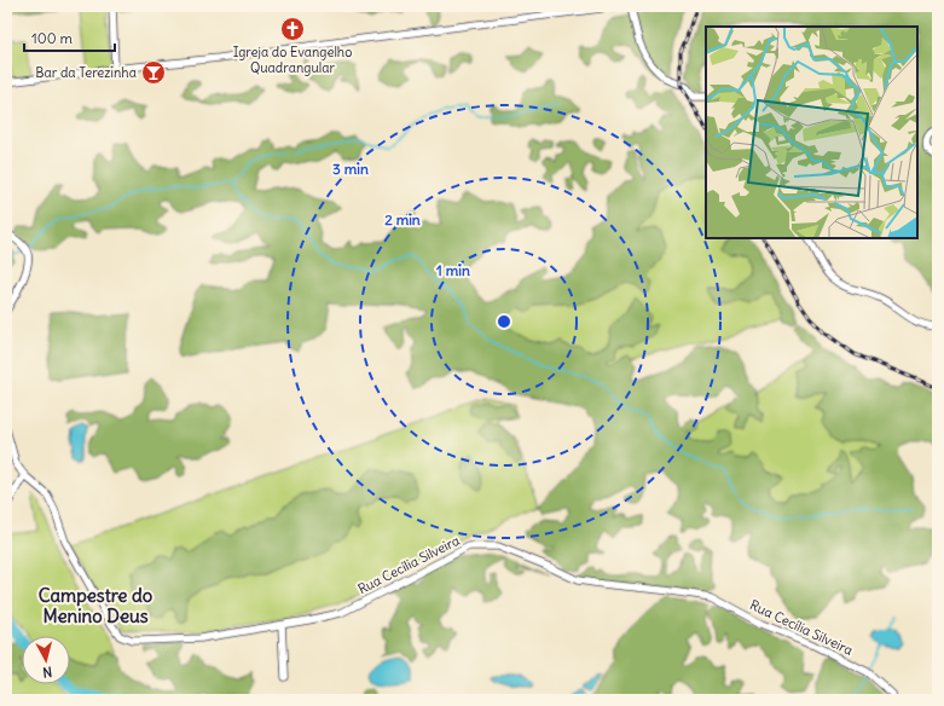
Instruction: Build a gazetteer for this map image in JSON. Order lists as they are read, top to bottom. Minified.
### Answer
{"streets":{"street":["Rua Cecília Silveira"]},"districts":["Campestre do Menino Deus"],"places":{"church":["Igreja do Evangelho Quadrangular"],"bar":["Bar da Terezinha"]},"scale_bar":"100 m","north":"bottom","rings":["3 min","2 min","1 min"]}
